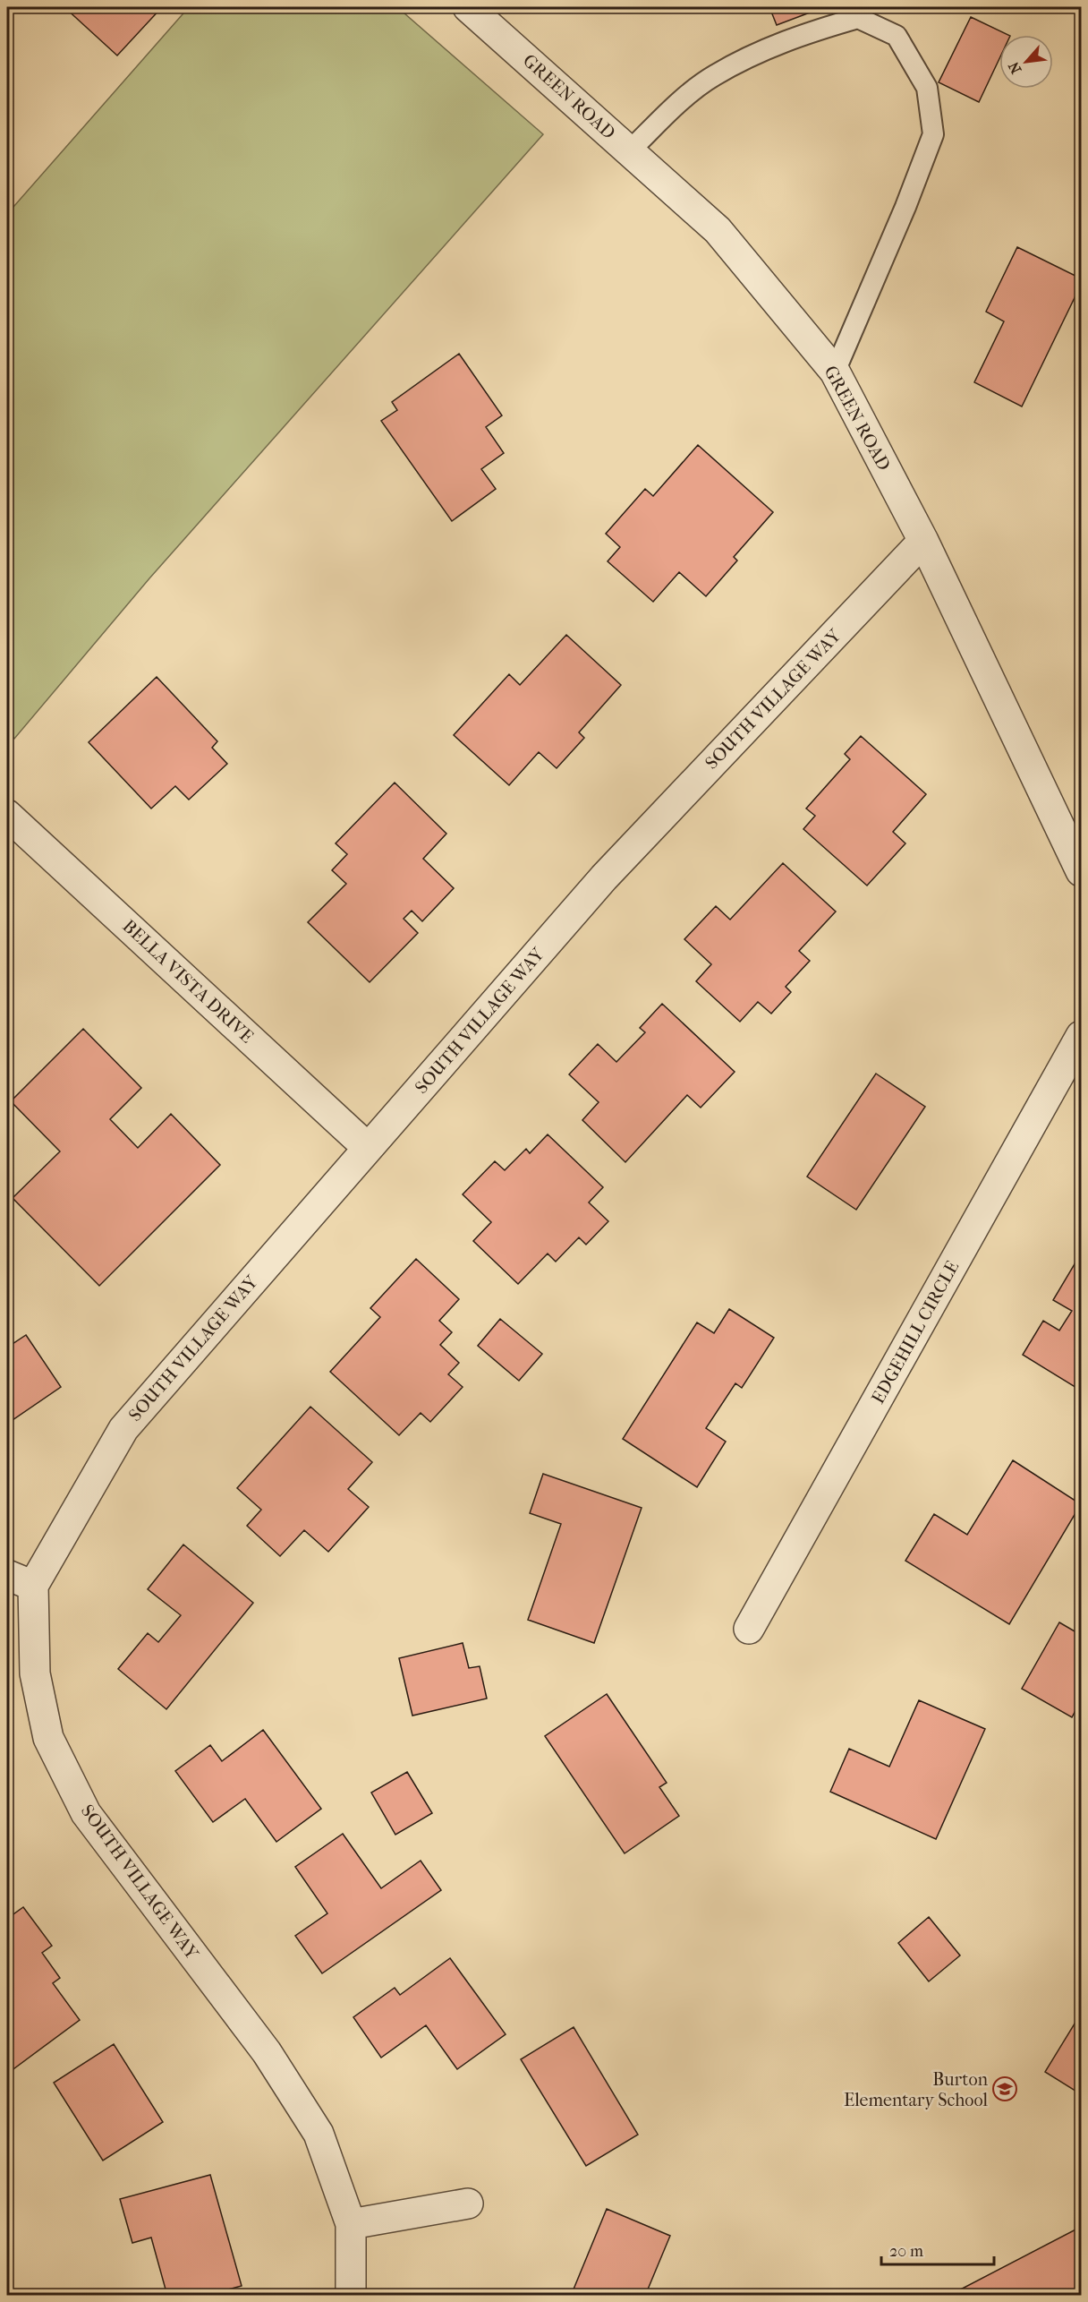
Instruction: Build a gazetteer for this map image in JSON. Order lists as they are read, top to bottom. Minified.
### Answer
{"streets":{"street":["GREEN ROAD","SOUTH VILLAGE WAY","BELLA VISTA DRIVE","EDGEHILL CIRCLE"]},"crossings":[["GREEN ROAD","SOUTH VILLAGE WAY"],["SOUTH VILLAGE WAY","BELLA VISTA DRIVE"]],"places":{"school or university":["Burton Elementary School"]},"scale_bar":"20 m","north":"bottom left"}
